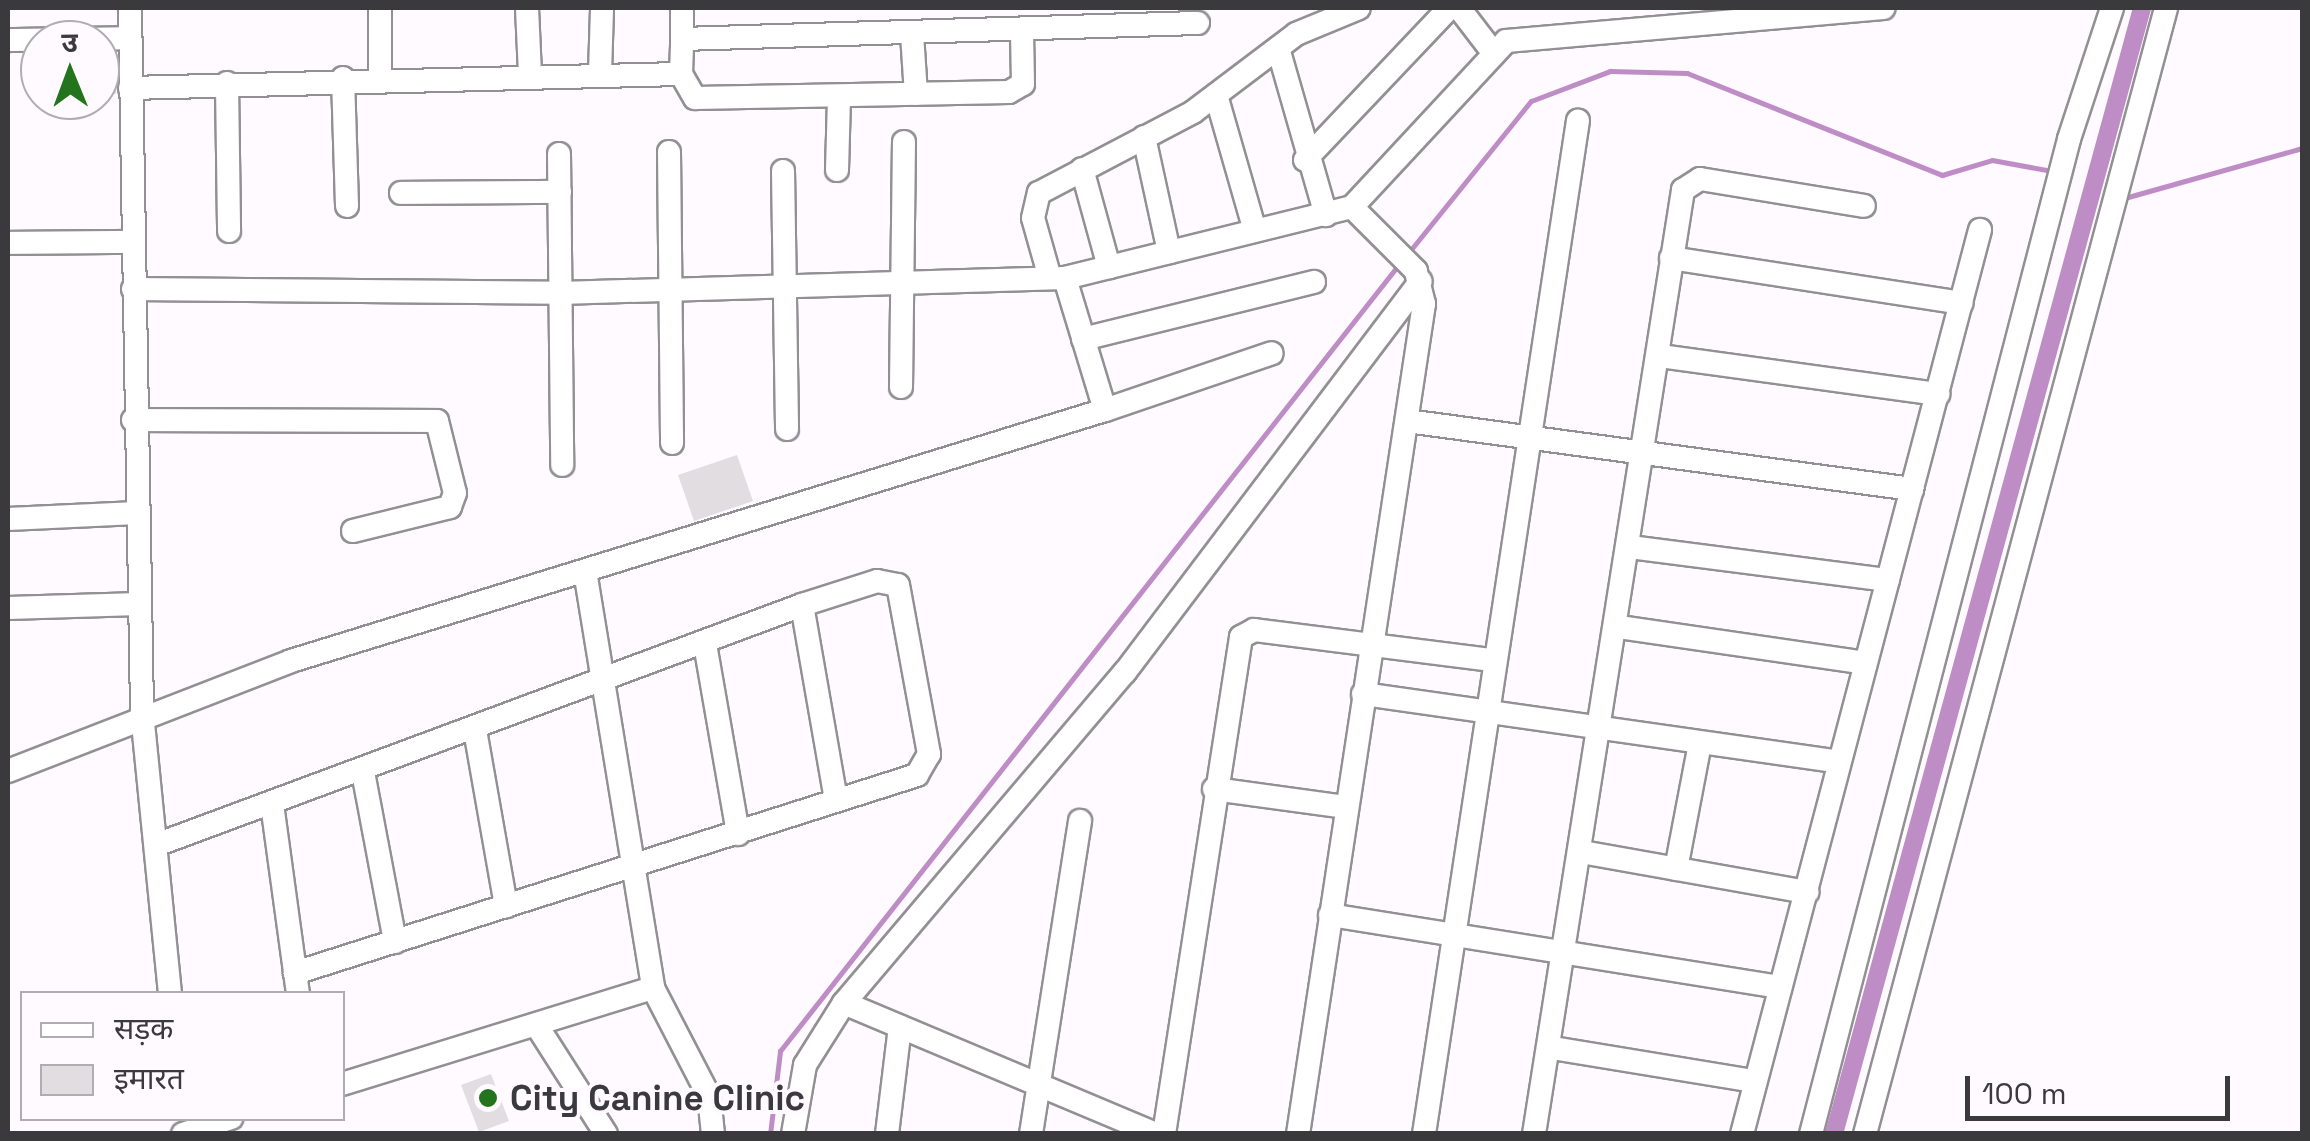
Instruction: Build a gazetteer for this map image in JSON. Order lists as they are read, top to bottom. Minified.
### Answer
{"places":["City Canine Clinic"],"legend":["सड़क","इमारत"],"scale_bar":"100 m","north":"top"}
